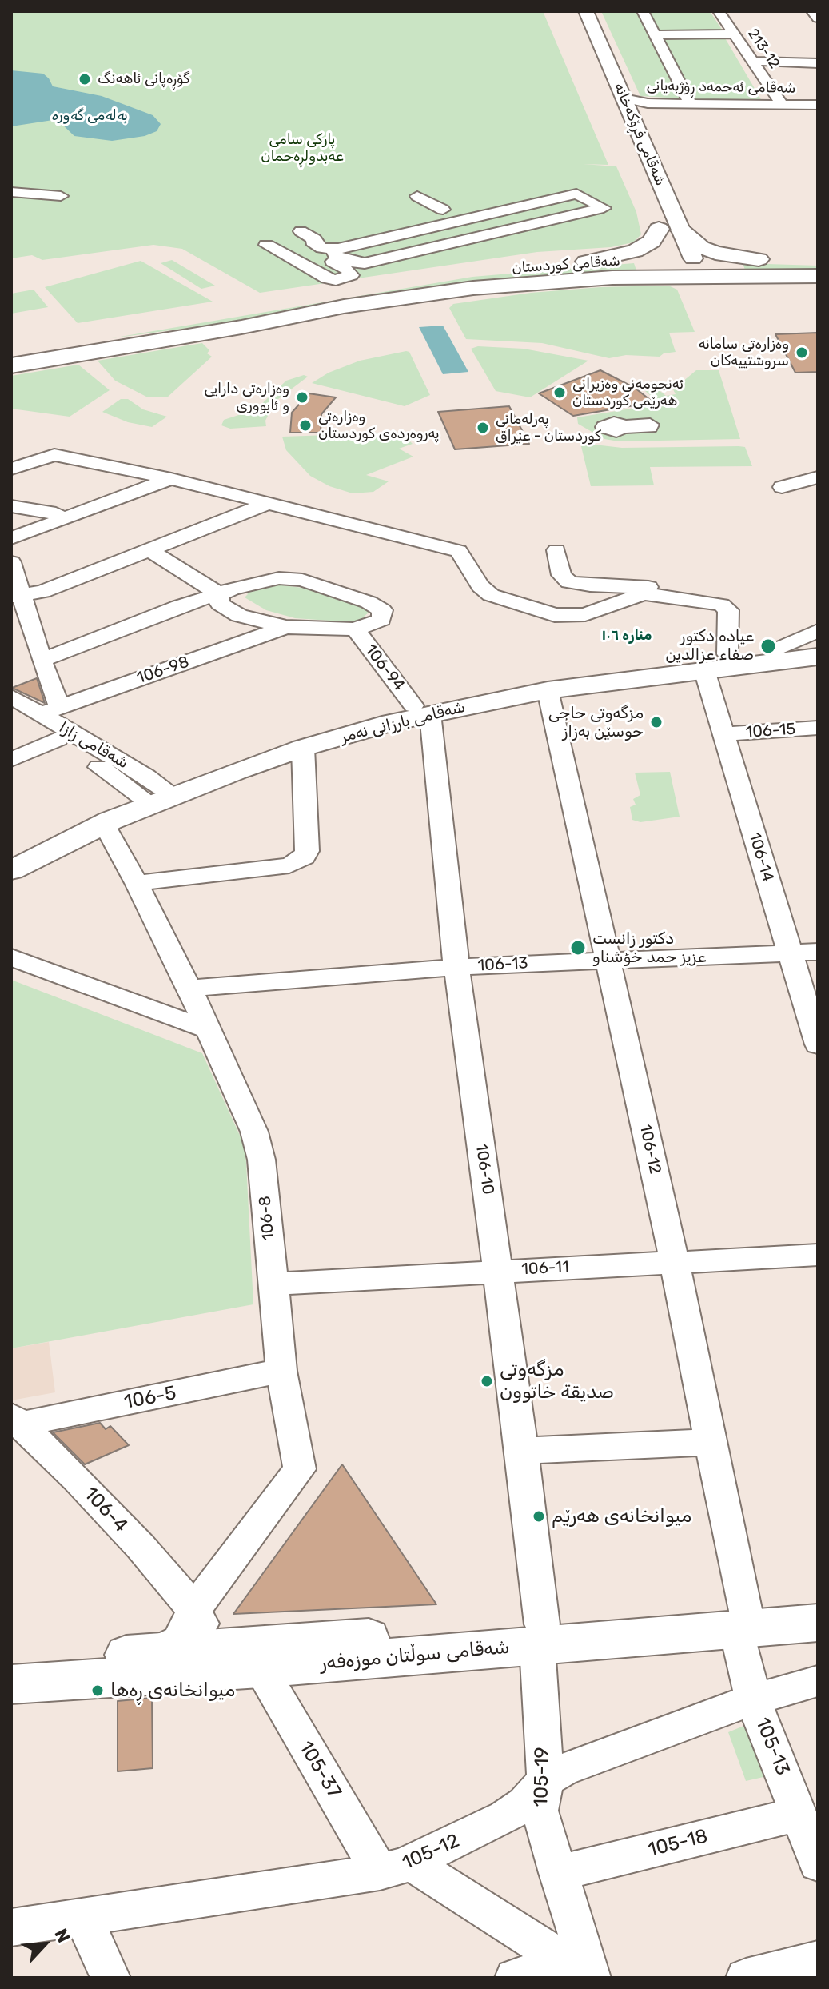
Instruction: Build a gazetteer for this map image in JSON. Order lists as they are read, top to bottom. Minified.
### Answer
{"streets":{"highway":["شەقامی کوردستان"],"main road":["شەقامی فڕۆکەخانە","شەقامی بارزانی نەمر","شەقامی سوڵتان موزەفەر"],"street":["213-12","شەقامی ئەحمەد ڕۆژبەیانی","106-94","106-98","106-15","شەقامی زازا","106-14","106-13","106-12","106-10","106-8","106-11","106-5","106-4","105-13","105-37","105-19","105-18","105-12"]},"crossings":[["213-12","شەقامی ئەحمەد ڕۆژبەیانی"],["شەقامی ئەحمەد ڕۆژبەیانی","شەقامی فڕۆکەخانە"],["شەقامی فڕۆکەخانە","شەقامی کوردستان"],["106-94","شەقامی بارزانی نەمر"],["106-94","106-10"],["106-98","شەقامی زازا"],["شەقامی بارزانی نەمر","شەقامی زازا"],["شەقامی بارزانی نەمر","106-14"],["شەقامی بارزانی نەمر","106-12"],["شەقامی بارزانی نەمر","106-10"],["شەقامی بارزانی نەمر","106-8"],["106-15","106-14"],["106-14","106-13"],["106-13","106-12"],["106-13","106-10"],["106-13","106-8"],["106-12","106-11"],["106-12","شەقامی سوڵتان موزەفەر"],["106-12","105-13"],["106-10","106-11"],["106-10","شەقامی سوڵتان موزەفەر"],["106-10","105-19"],["106-8","106-11"],["106-8","106-5"],["106-8","106-4"],["106-8","شەقامی سوڵتان موزەفەر"],["106-5","106-4"],["106-4","شەقامی سوڵتان موزەفەر"],["شەقامی سوڵتان موزەفەر","105-13"],["شەقامی سوڵتان موزەفەر","105-37"],["شەقامی سوڵتان موزەفەر","105-19"],["105-13","105-18"],["105-13","105-12"],["105-37","105-12"],["105-19","105-18"],["105-19","105-12"]],"districts":["منارە ١٠٦"],"water":["بەلەمی گەورە"],"parks":["پارکی سامی عەبدولڕەحمان"],"places":["گۆڕەپانی ئاهەنگ","وەزارەتی سامانە سروشتییەکان","ئەنجومەنی وەزیرانی هەرێمی کوردستان","وەزارەتی دارایی و ئابووری","وەزارەتی پەروەردەی کوردستان","پەرلەمانی کوردستان - عێراق","عياده دكتور صفاء عزالدين","مزگەوتی حاجی حوسێن بەزاز","دكتور زانست عزيز حمد خؤشناو","مزگەوتی صديقة خاتوون","میوانخانەی هەرێم","میوانخانەی ڕەها"],"north":"top right"}
